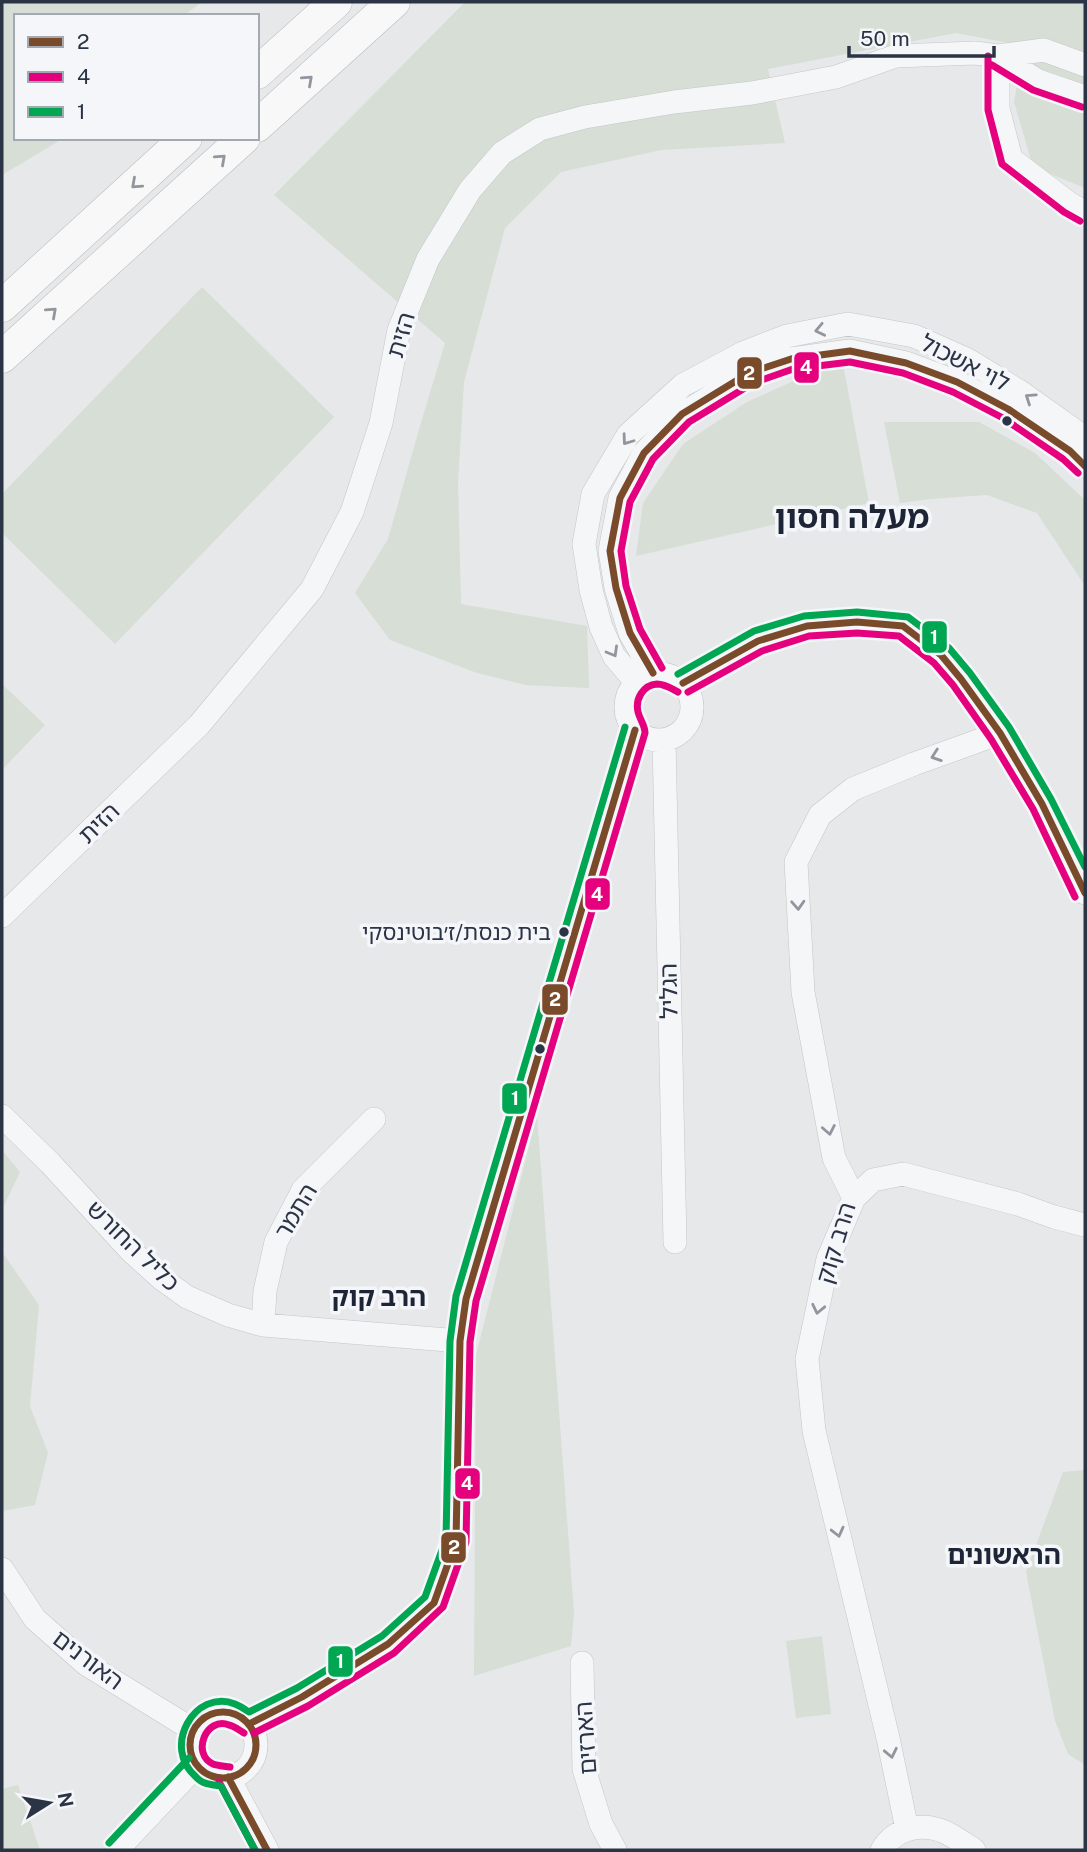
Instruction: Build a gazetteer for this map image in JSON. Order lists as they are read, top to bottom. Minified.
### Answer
{"streets":{"street":["הזית","לוי אשכול","הגליל","התמר","הרב קוק","כליל החורש","האורנים","הארזים"]},"crossings":[["לוי אשכול","הגליל"],["התמר","כליל החורש"]],"one_way":["הרב קוק"],"districts":["מעלה חסון","הרב קוק","הראשונים"],"places":["בית כנסת/ז׳בוטינסקי"],"lines":["transit line 4","transit line 2","transit line 1"],"legend":["2","4","1"],"scale_bar":"50 m","north":"right"}
